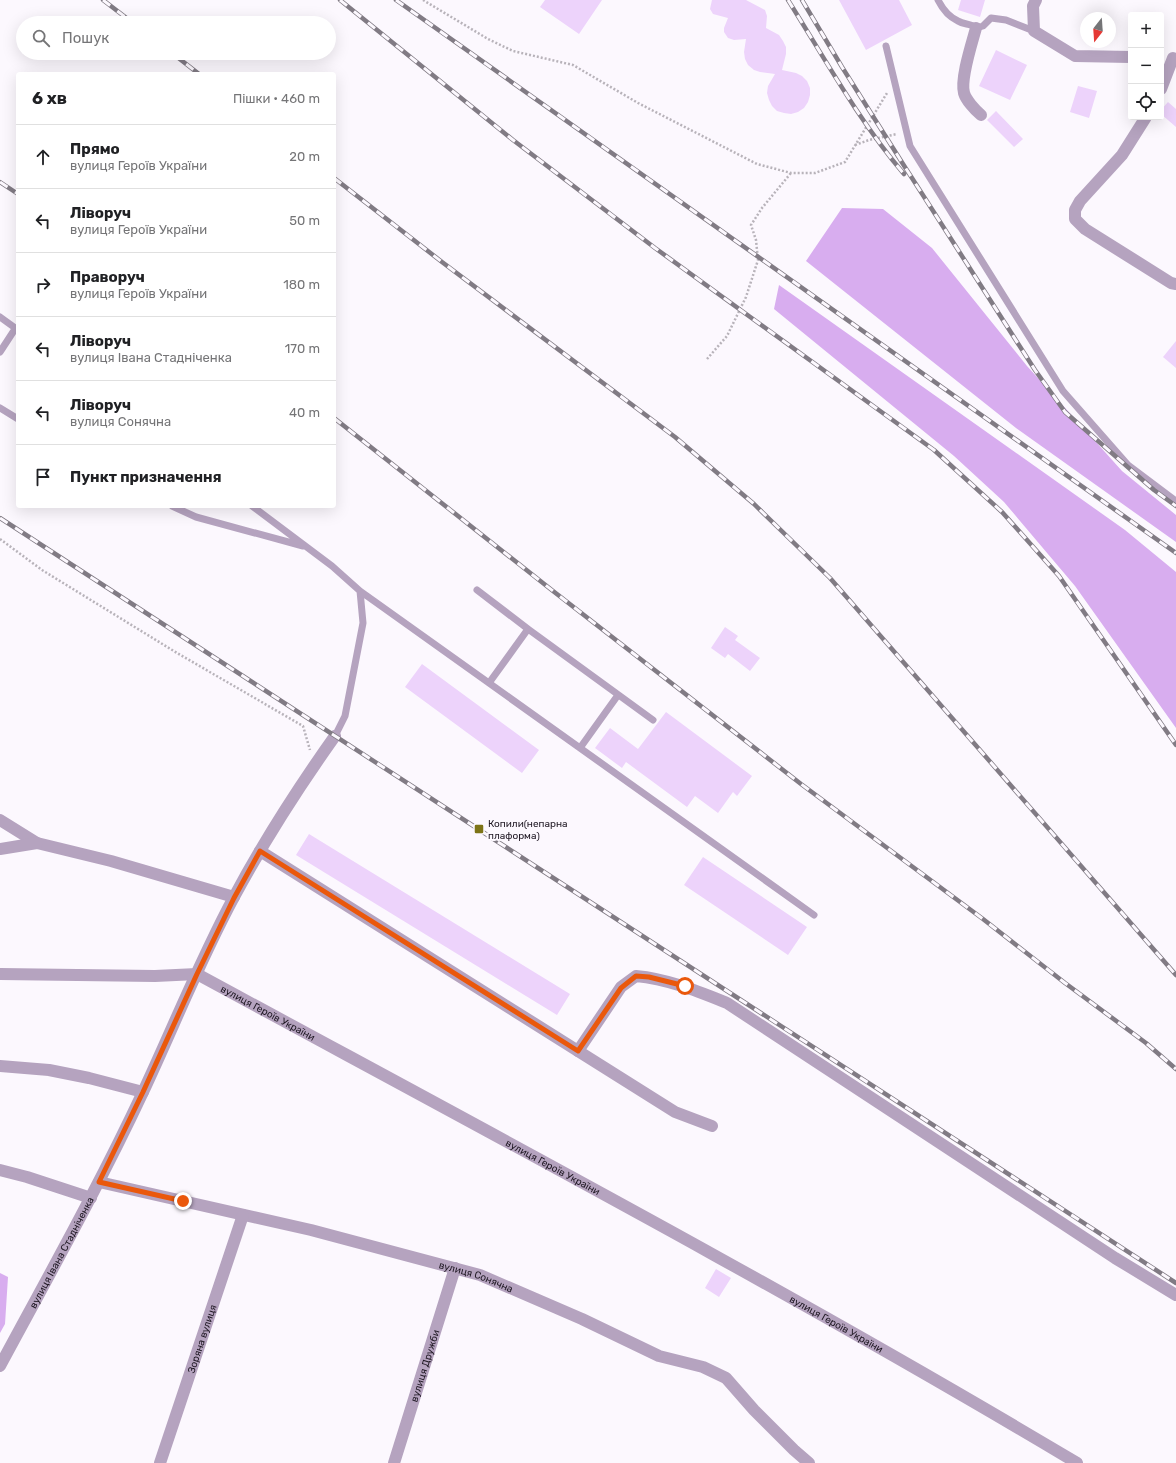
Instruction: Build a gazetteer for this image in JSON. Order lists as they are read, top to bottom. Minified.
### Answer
{"streets":{"street":["вулиця Героїв України","вулиця Івана Стадніченка","вулиця Сонячна","Зоряна вулиця","вулиця Дружби"]},"crossings":[["вулиця Героїв України","вулиця Івана Стадніченка"],["вулиця Івана Стадніченка","вулиця Сонячна"],["вулиця Сонячна","Зоряна вулиця"],["вулиця Сонячна","вулиця Дружби"]],"places":{"transit":["Копили(непарна плаформа)"]},"north":"bottom","page":{"map_buttons":["+","−"],"search":"Пошук","heading":["6 хв","Пішки · 460 m"],"list":[["Прямо","вулиця Героїв України","20 m"],["Ліворуч","вулиця Героїв України","50 m"],["Праворуч","вулиця Героїв України","180 m"],["Ліворуч","вулиця Івана Стадніченка","170 m"],["Ліворуч","вулиця Сонячна","40 m"],"Пункт призначення"]}}
